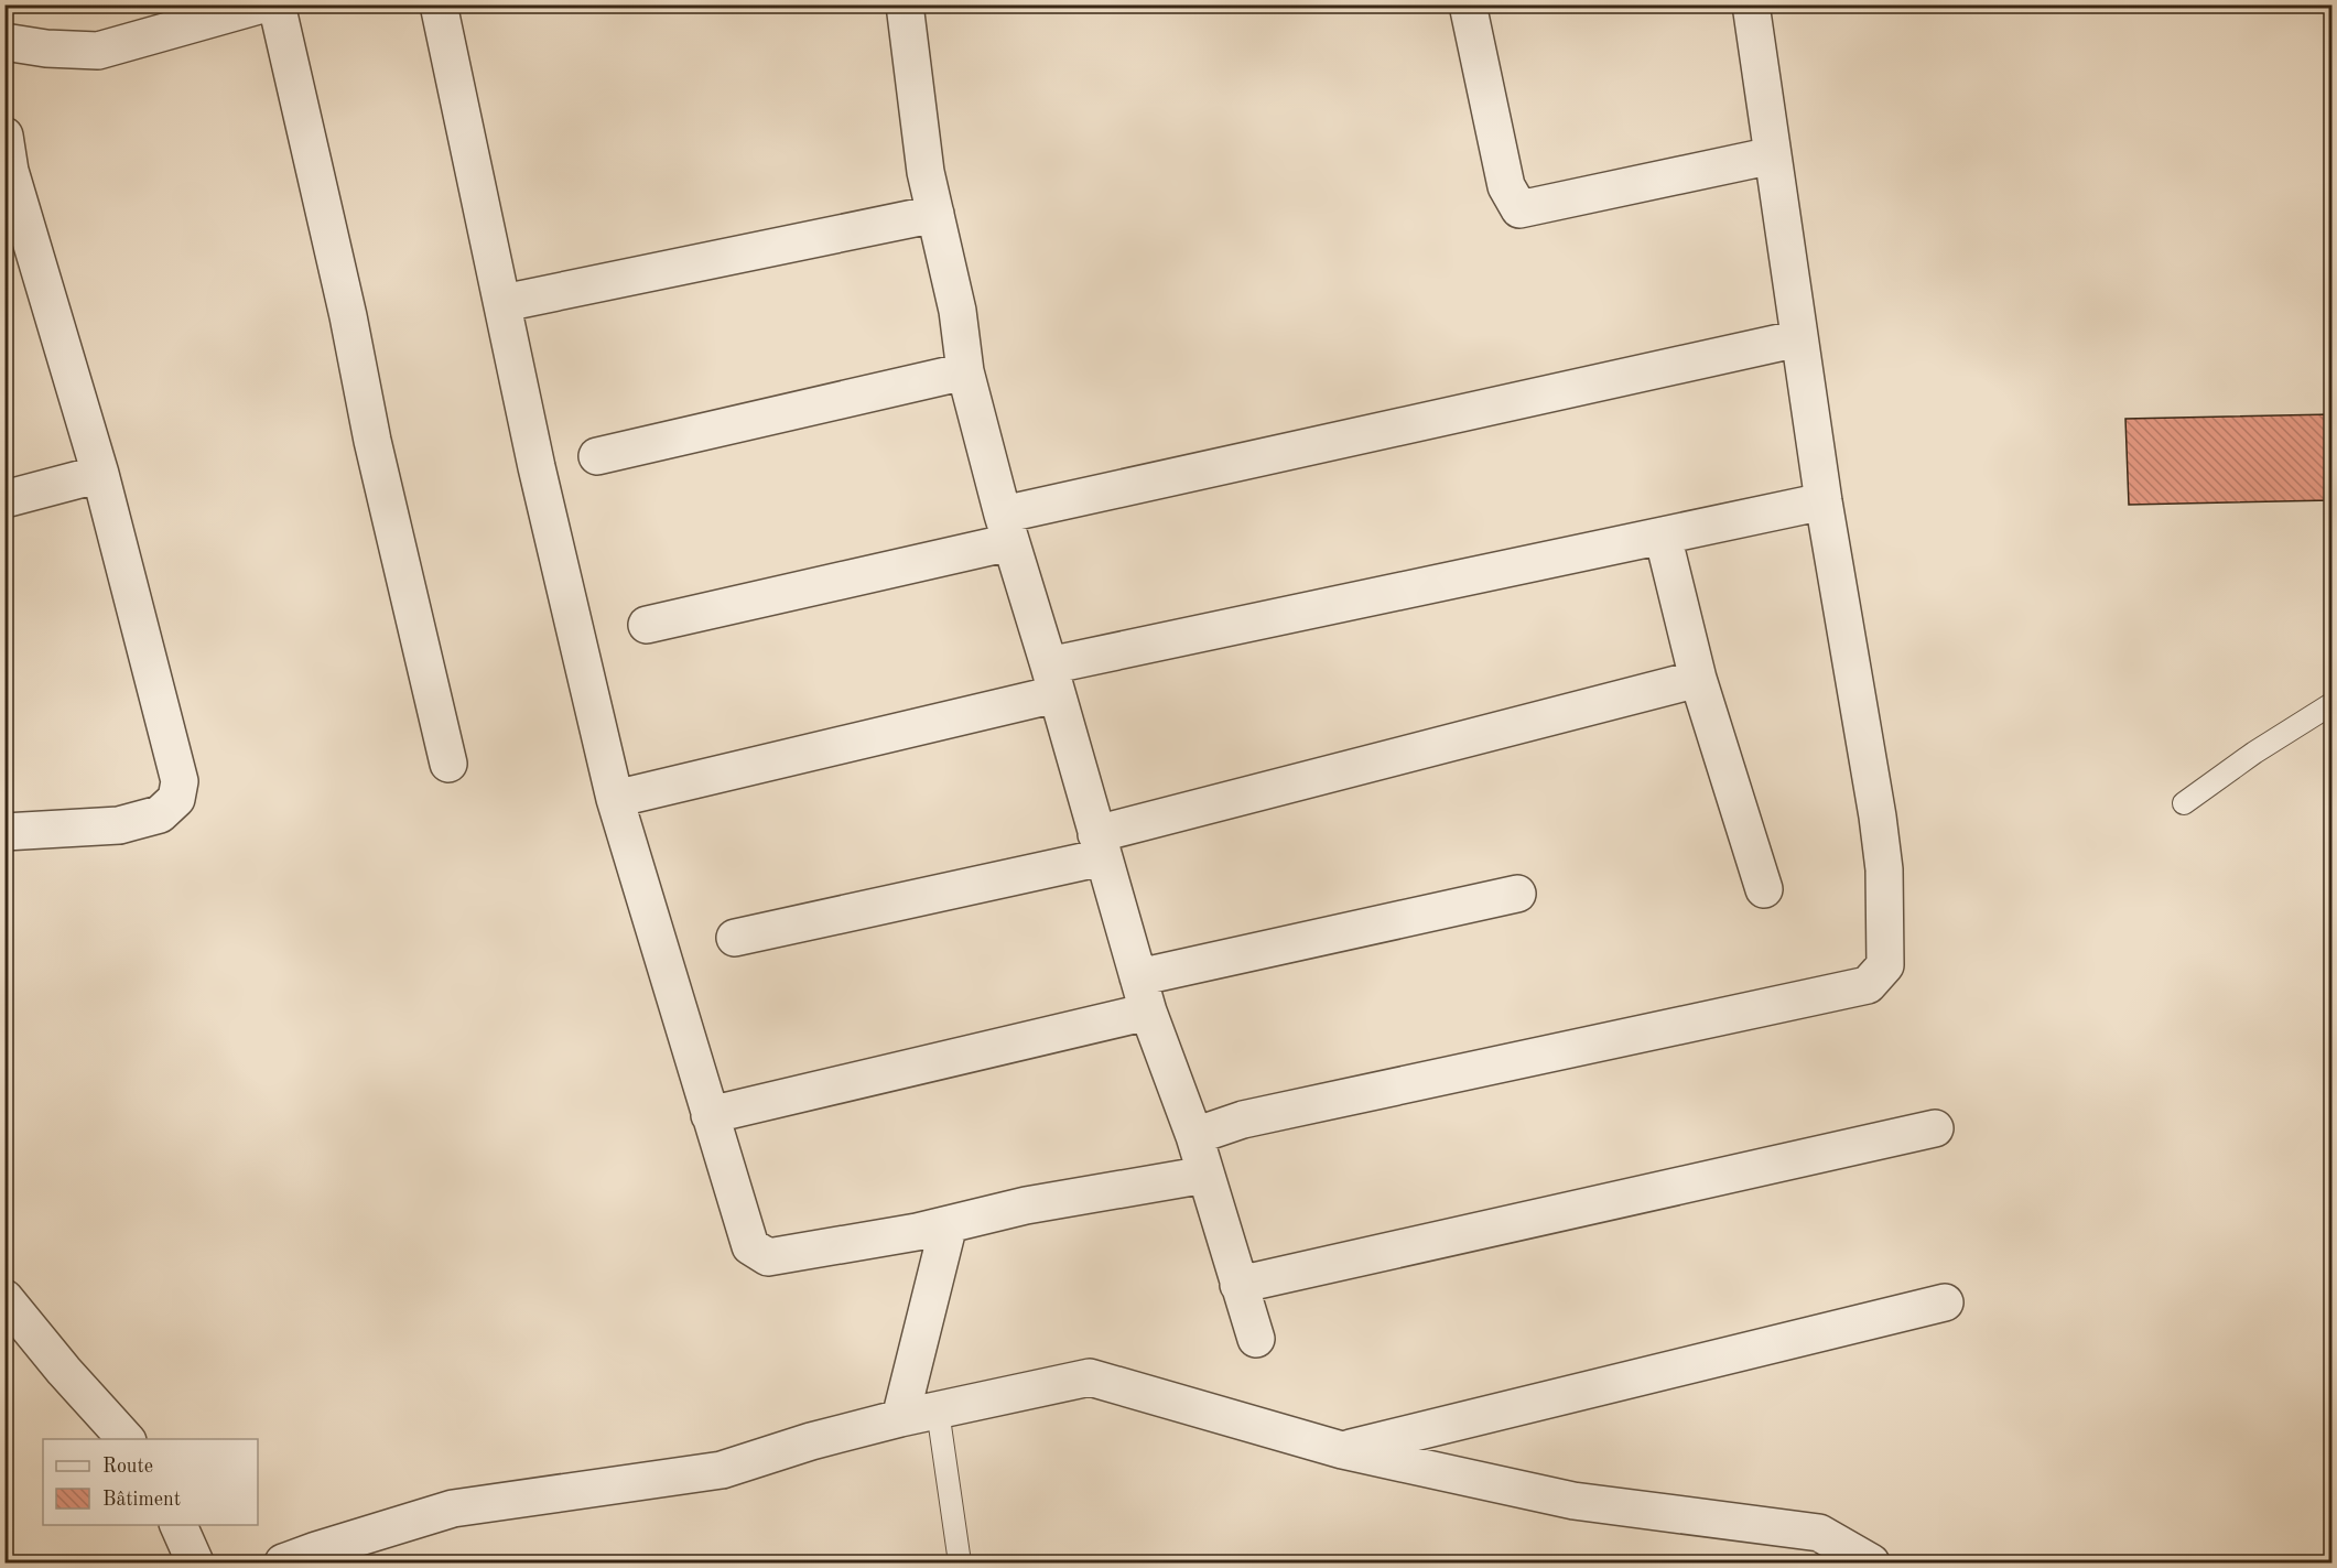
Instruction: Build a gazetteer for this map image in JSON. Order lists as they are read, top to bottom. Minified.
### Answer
{"legend":["Route","Bâtiment"]}
